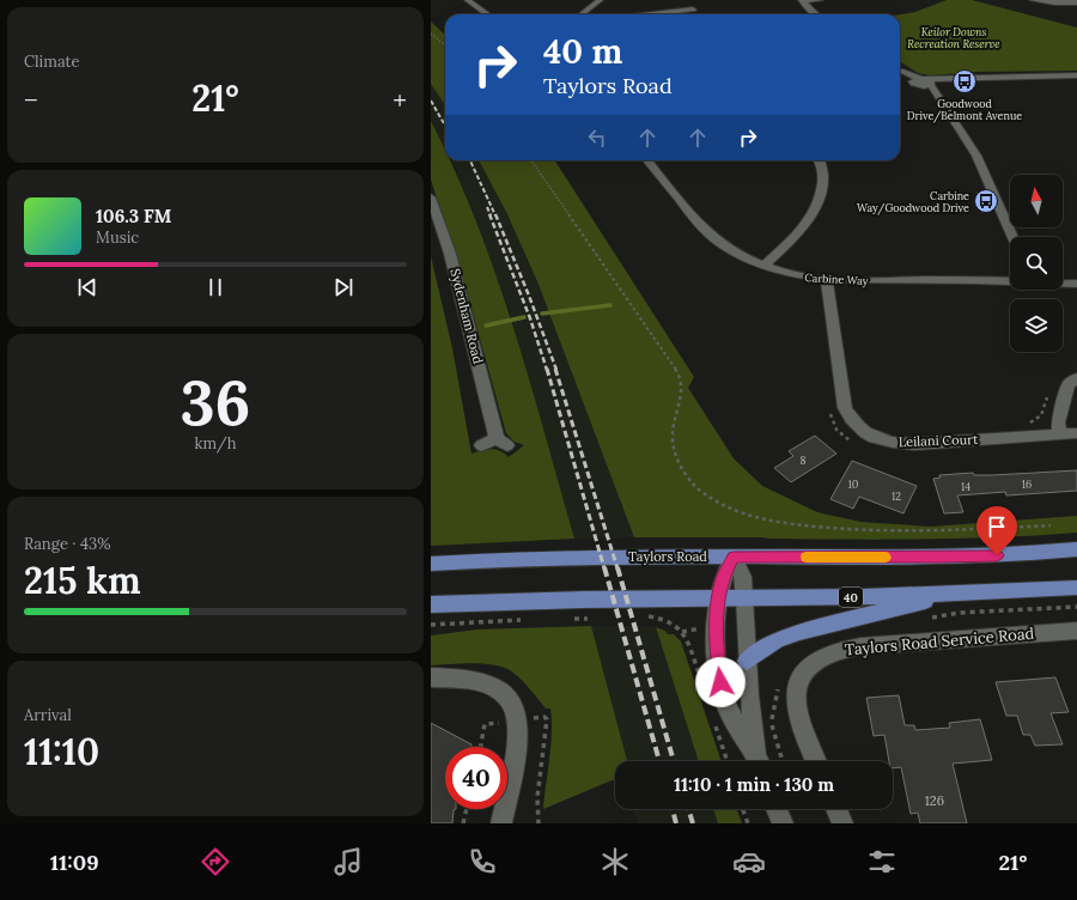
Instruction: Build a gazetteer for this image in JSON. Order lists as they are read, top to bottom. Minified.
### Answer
{"streets":{"main road":["Taylors Road","40"],"street":["Carbine Way","Sydenham Road","Leilani Court","Taylors Road Service Road"]},"crossings":[["Carbine Way","Leilani Court"]],"parks":["Keilor Downs Recreation Reserve"],"places":{"bus stop":["Goodwood Drive/Belmont Avenue","Carbine Way/Goodwood Drive"]},"house_numbers":["8","10","16","14","12","126"],"north":"top","page":{"tile":["Climate",["36","km/h"],["Range · 43%","215 km"],["Arrival","11:10"]],"turn":["40 m","Taylors Road"],"heat":["−","21°","+"],"song":["106.3 FM","Music"],"limit":"40","trip":"11:10 · 1 min · 130 m","tabs":["11:09","21°"]}}
